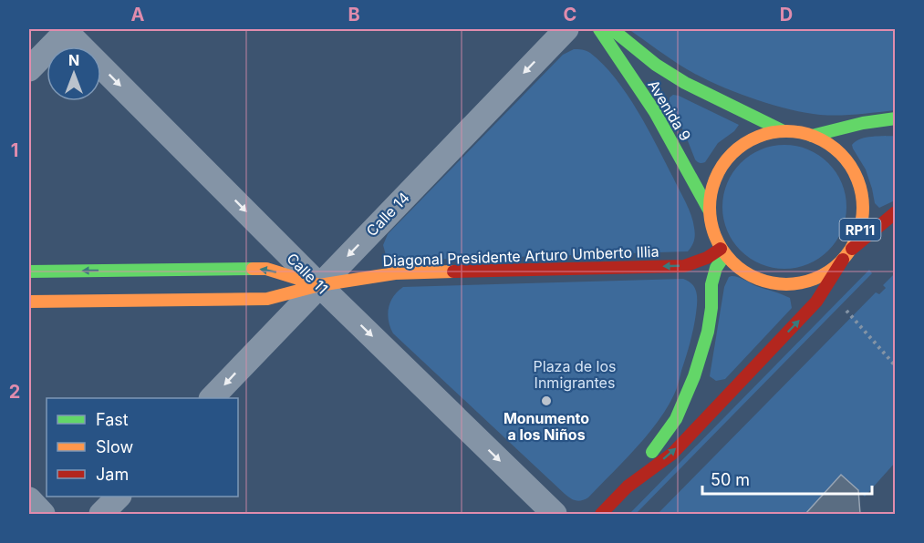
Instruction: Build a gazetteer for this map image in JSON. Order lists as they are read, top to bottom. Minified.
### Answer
{"streets":{"main road":["Avenida 9","RP11","Diagonal Presidente Arturo Umberto Illia"],"street":["Calle 14","Calle 11"]},"crossings":[["Avenida 9","RP11"],["Avenida 9","Diagonal Presidente Arturo Umberto Illia"],["Calle 14","Diagonal Presidente Arturo Umberto Illia"],["Calle 14","Calle 11"],["RP11","Diagonal Presidente Arturo Umberto Illia"],["Diagonal Presidente Arturo Umberto Illia","Calle 11"]],"one_way":["Calle 14","Calle 11"],"parks":["Plaza de los Inmigrantes"],"places":["Monumento a los Niños"],"legend":["Fast","Slow","Jam"],"scale_bar":"50 m","north":"top","grid":{"columns":["A","B","C","D"],"rows":["1","2"]}}
